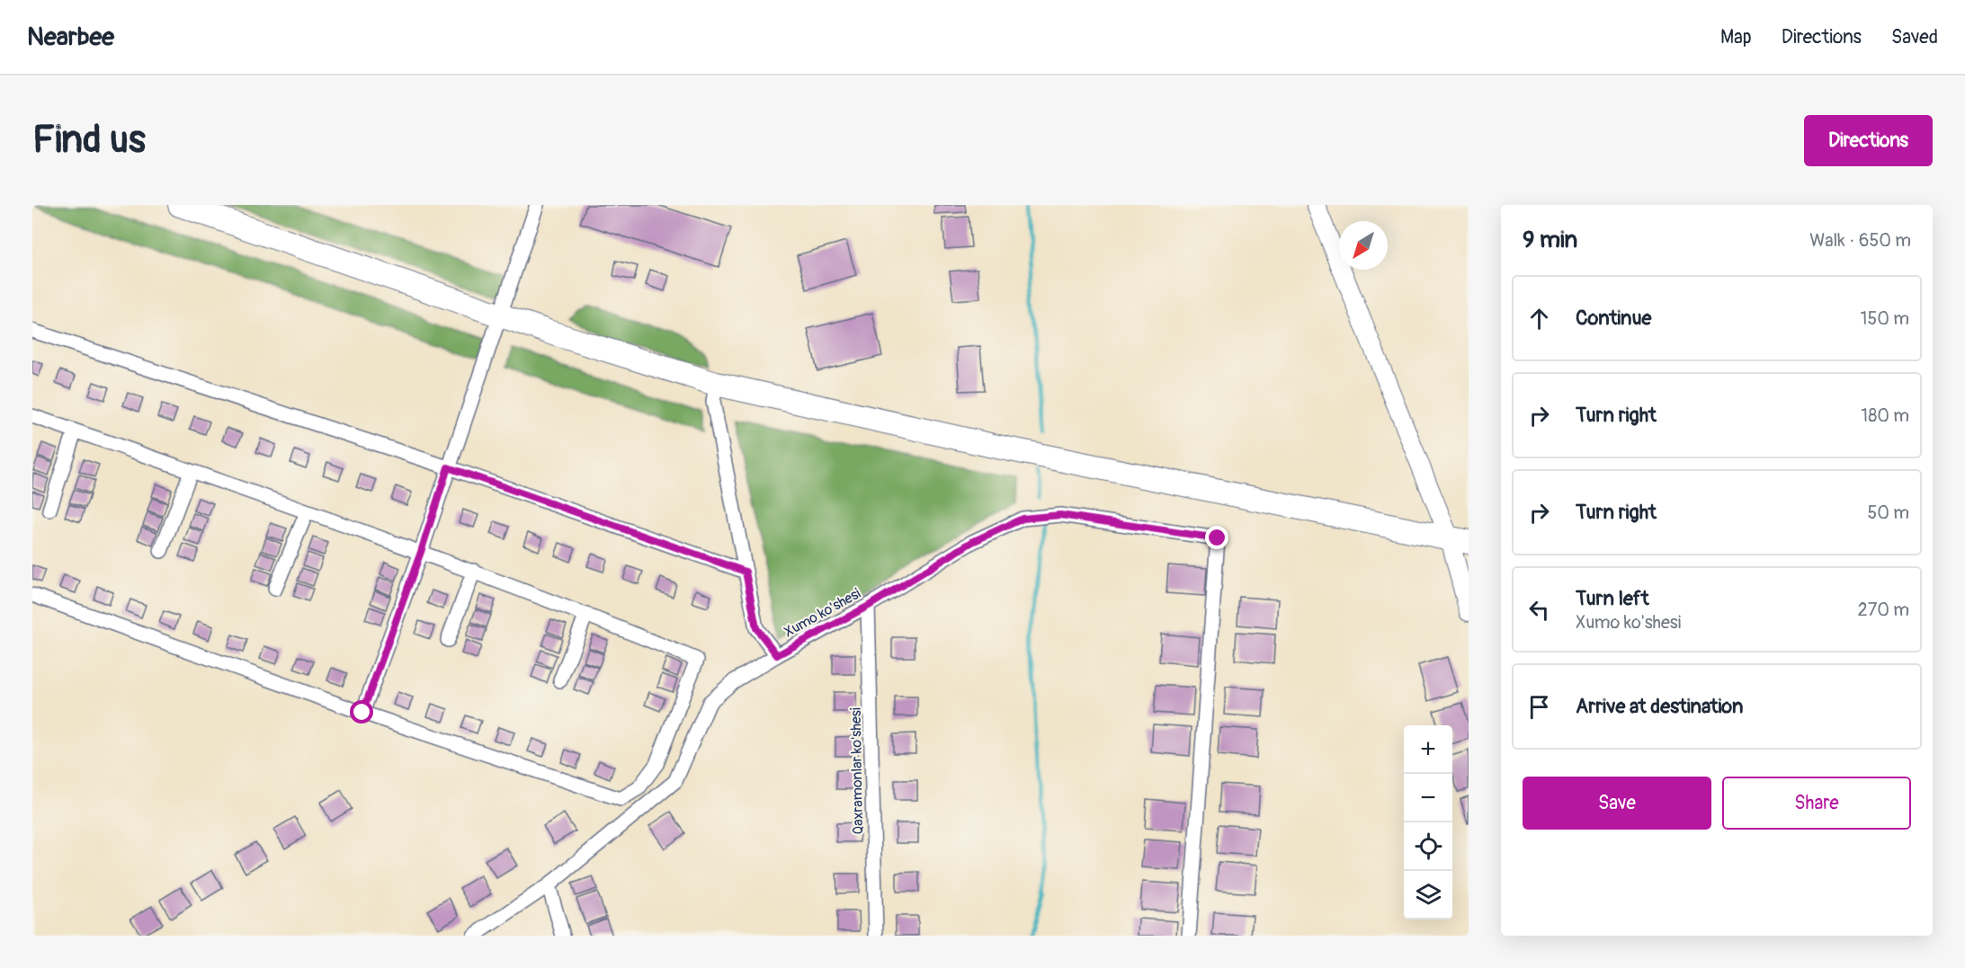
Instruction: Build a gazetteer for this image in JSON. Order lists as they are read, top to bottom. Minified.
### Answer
{"streets":{"street":["Xumo ko'shesi","Qaxramonlar ko'shesi"]},"crossings":[["Xumo ko'shesi","Qaxramonlar ko'shesi"]],"north":"bottom left","page":{"header":"Nearbee","nav":["Map","Directions","Saved"],"buttons":["Directions",["Save","Share"]],"title":"Find us","heading":["9 min","Walk · 650 m"],"list":[["Continue","150 m"],["Turn right","180 m"],["Turn right","50 m"],["Turn left","Xumo ko'shesi","270 m"],"Arrive at destination"],"map_buttons":["+","−"]}}
